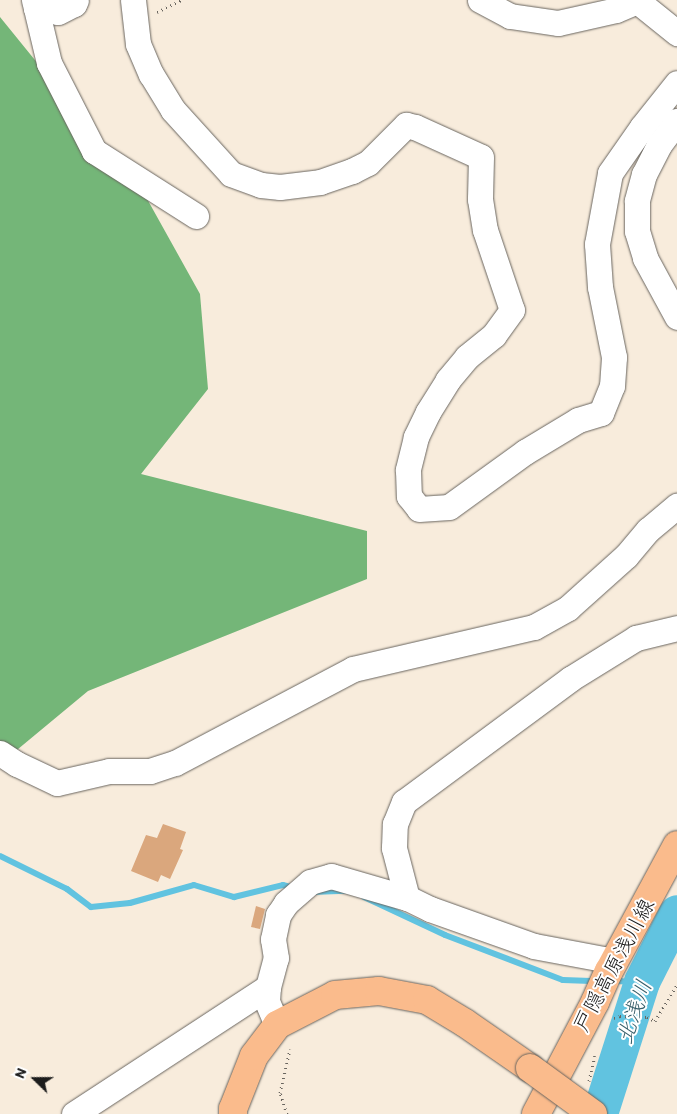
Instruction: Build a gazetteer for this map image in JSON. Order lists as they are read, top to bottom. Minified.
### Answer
{"streets":{"main road":["戸隠高原浅川線"]},"water":["北浅川"],"north":"left"}
